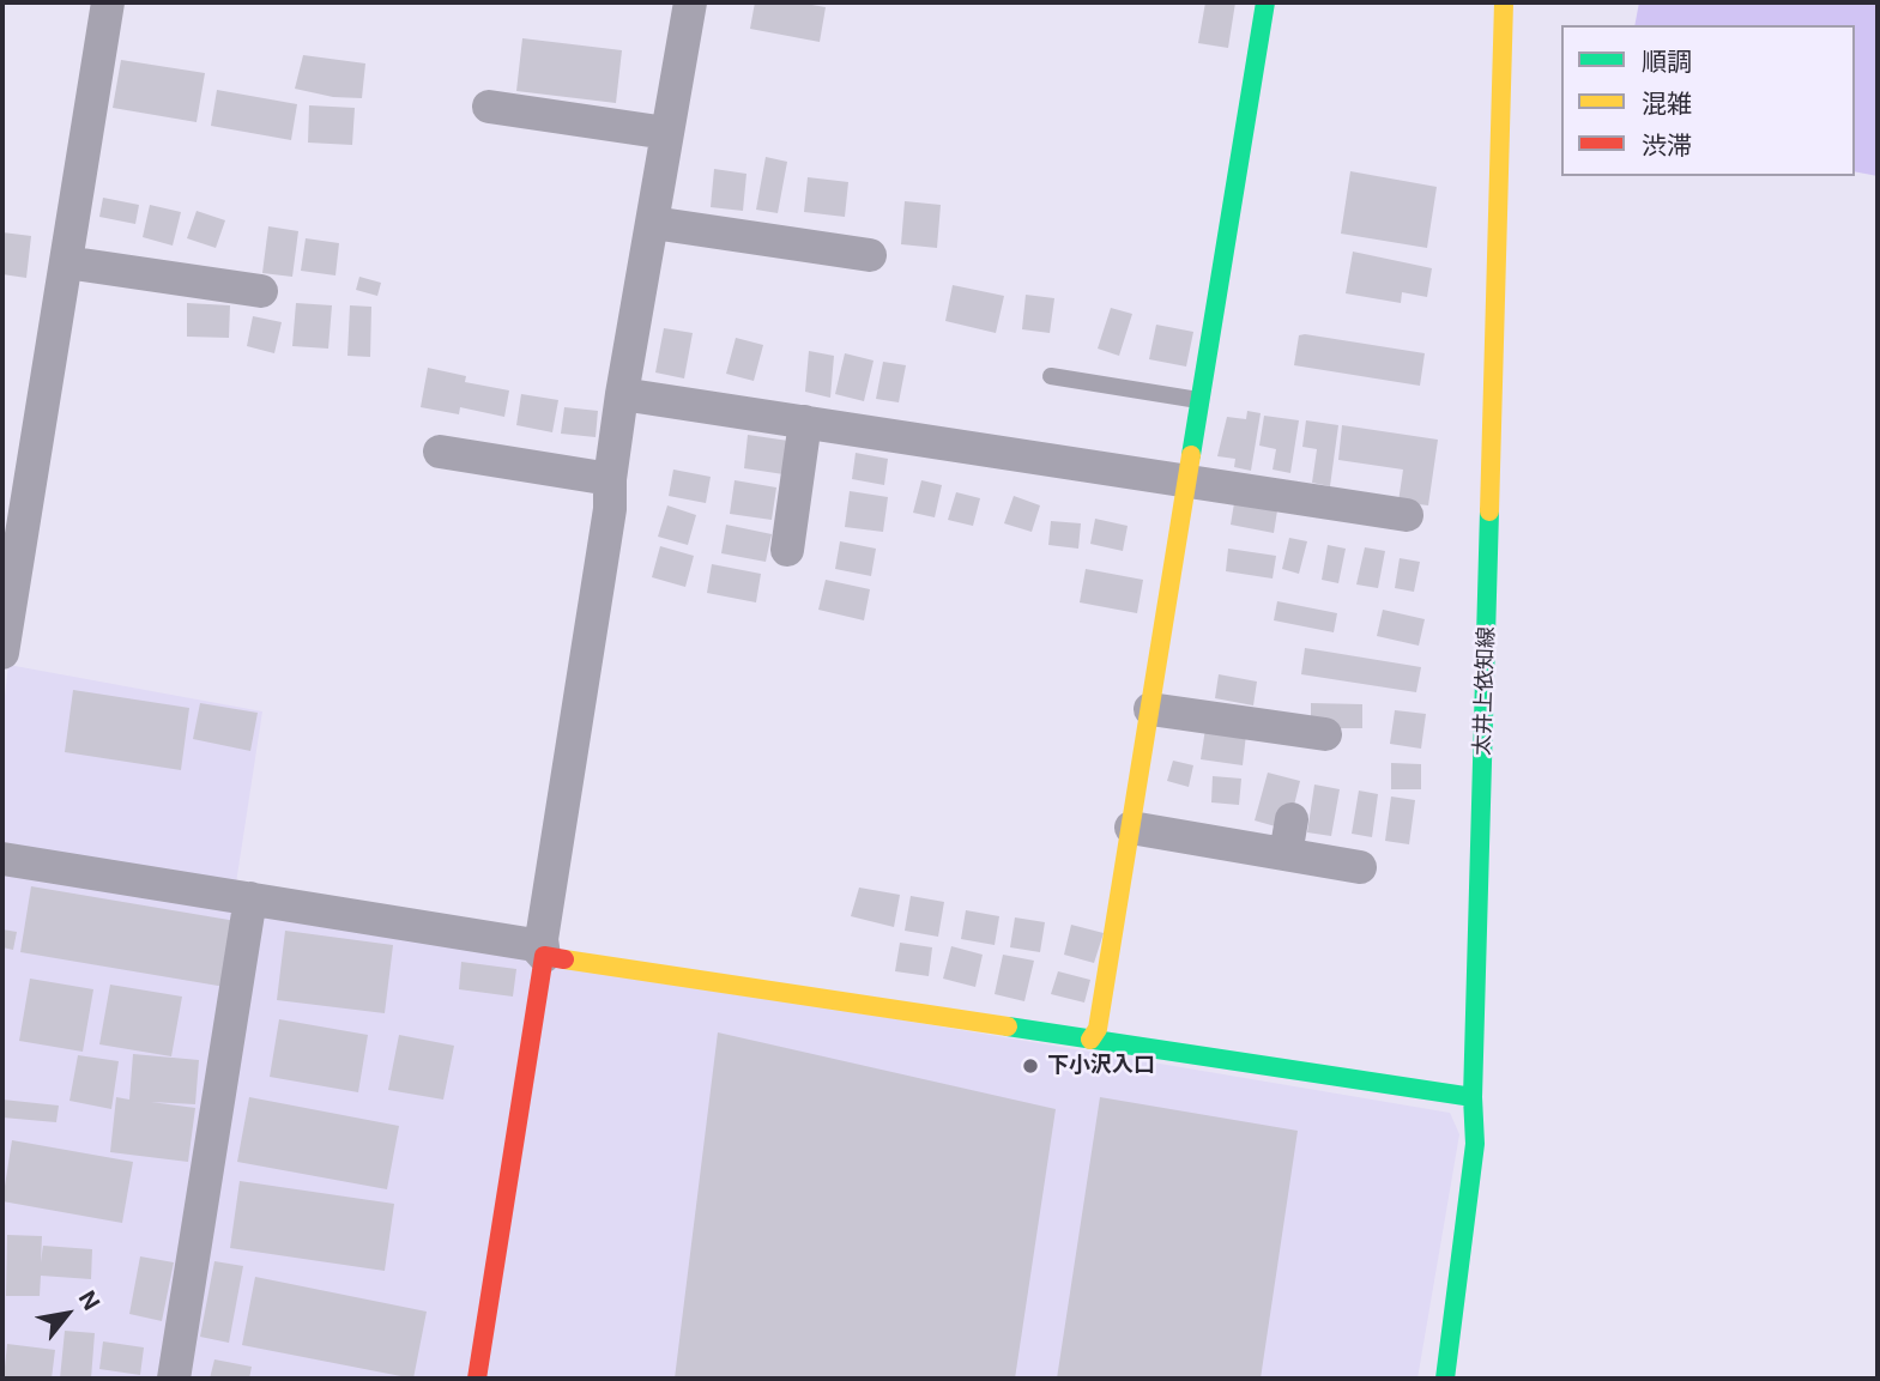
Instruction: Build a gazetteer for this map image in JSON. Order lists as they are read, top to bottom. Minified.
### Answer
{"streets":{"street":["太井上依知線"]},"places":["下小沢入口"],"legend":["順調","混雑","渋滞"],"north":"top right"}
